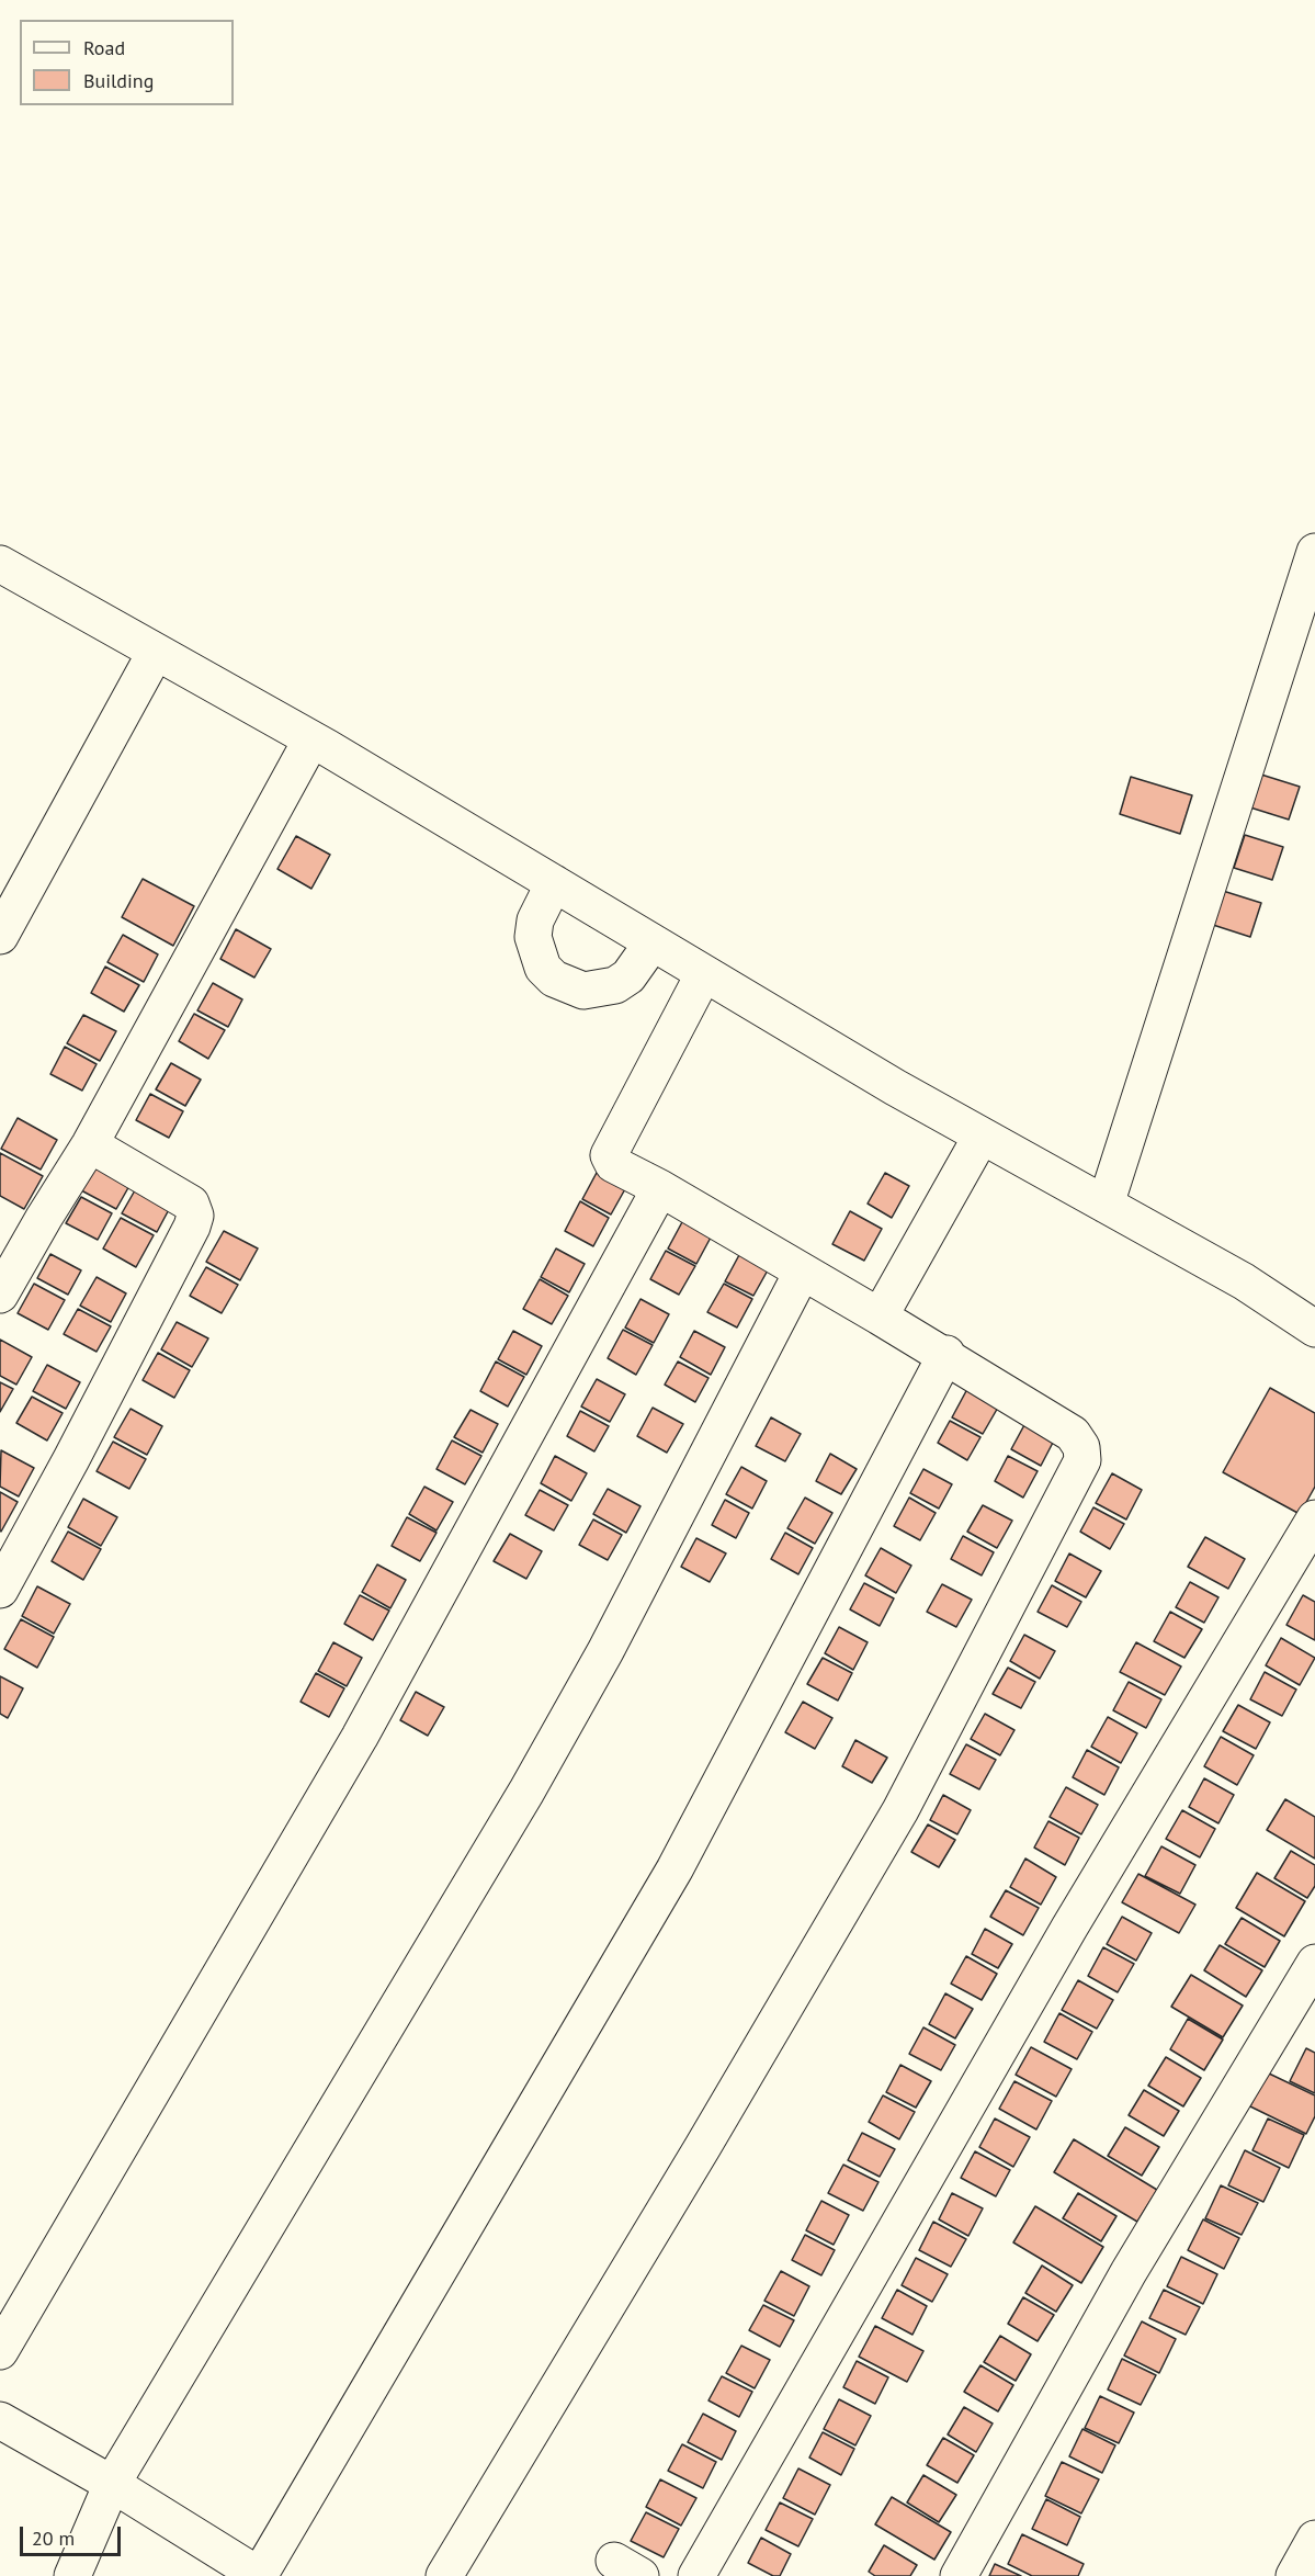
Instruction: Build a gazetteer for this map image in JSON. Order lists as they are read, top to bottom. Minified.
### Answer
{"legend":["Road","Building"],"scale_bar":"20 m"}
